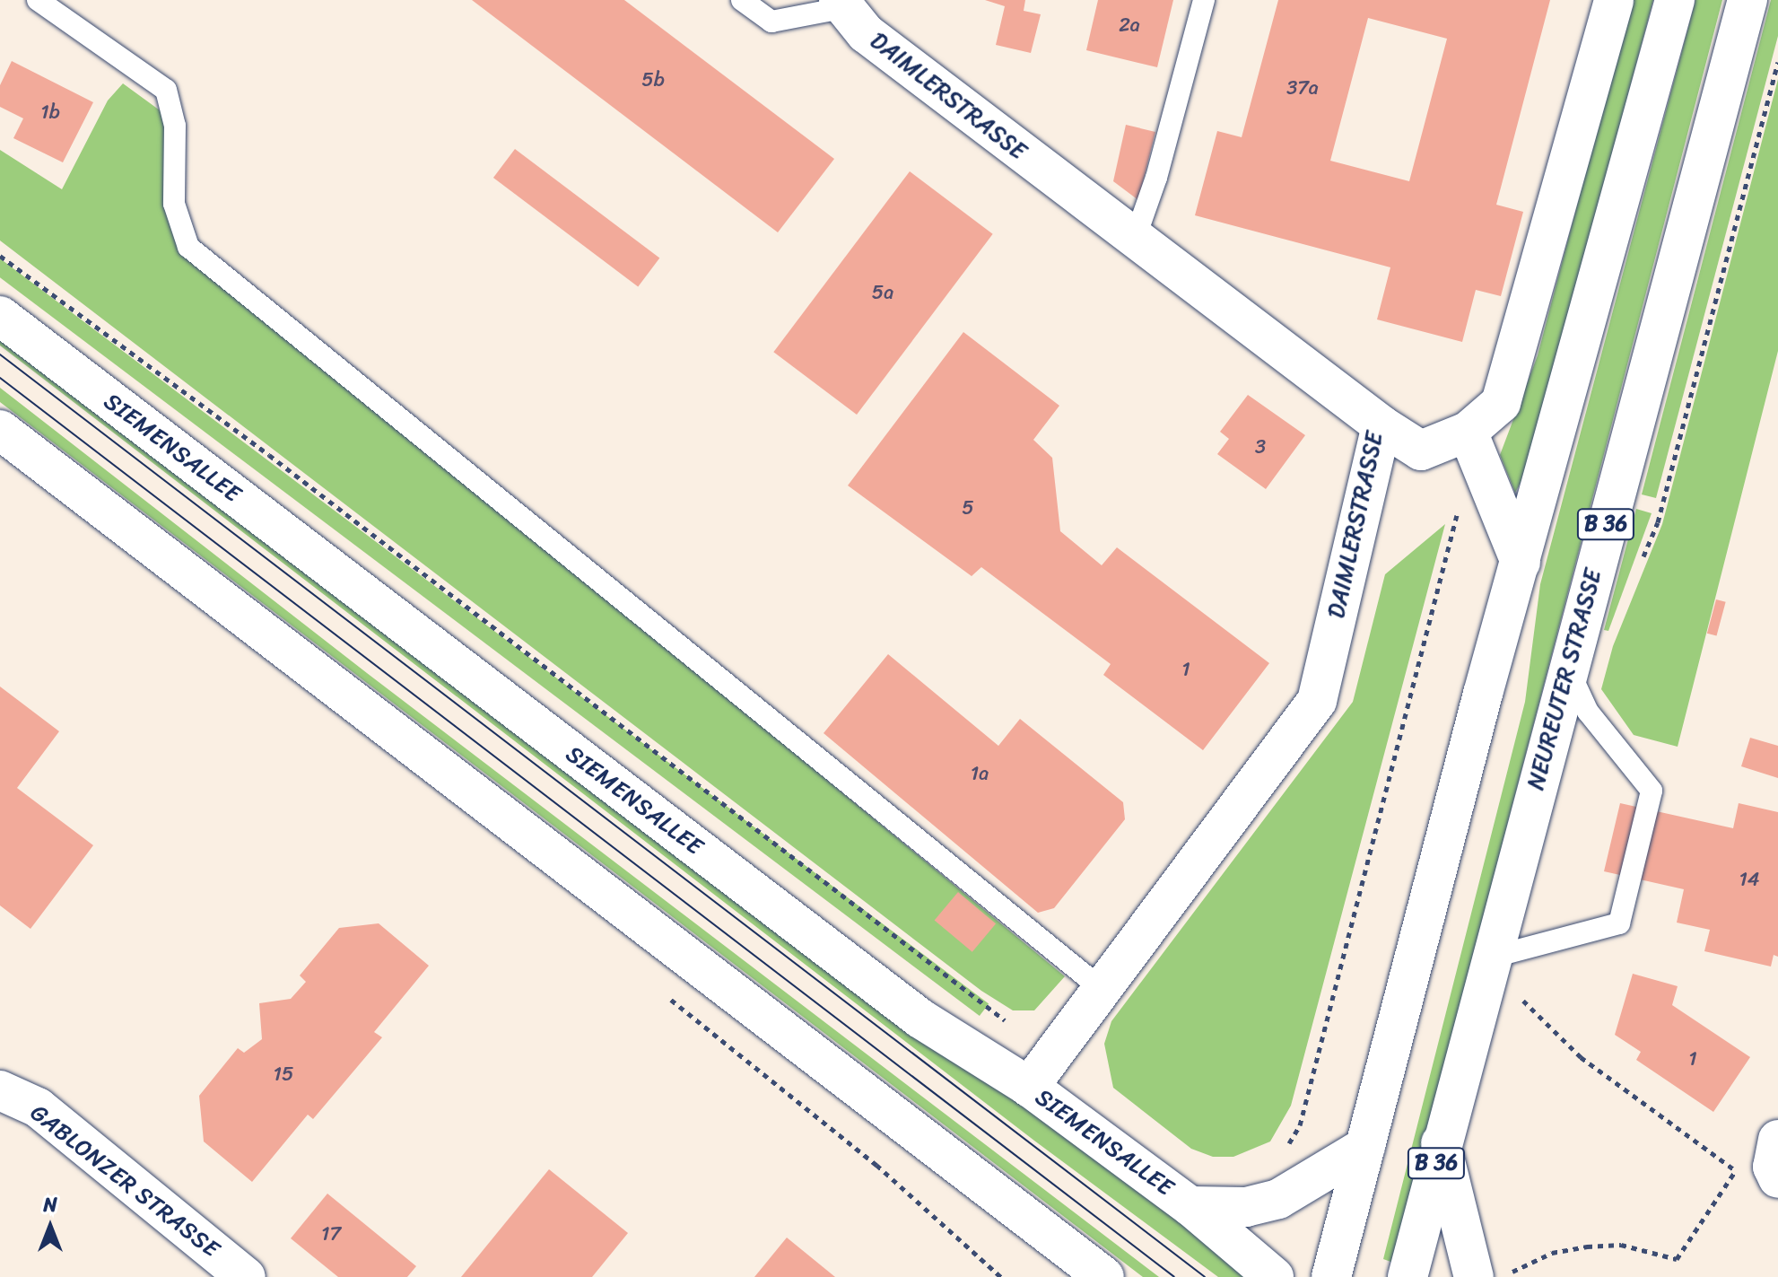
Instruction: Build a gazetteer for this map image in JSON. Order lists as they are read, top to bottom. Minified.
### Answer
{"streets":{"main road":["DAIMLERSTRASSE","SIEMENSALLEE","B 36","NEUREUTER STRASSE","GABLONZER STRASSE"]},"crossings":[["DAIMLERSTRASSE","SIEMENSALLEE"]],"house_numbers":["2a","5b","37a","1b","5a","3","5","1","1a","14","1","15","17"],"north":"top"}
